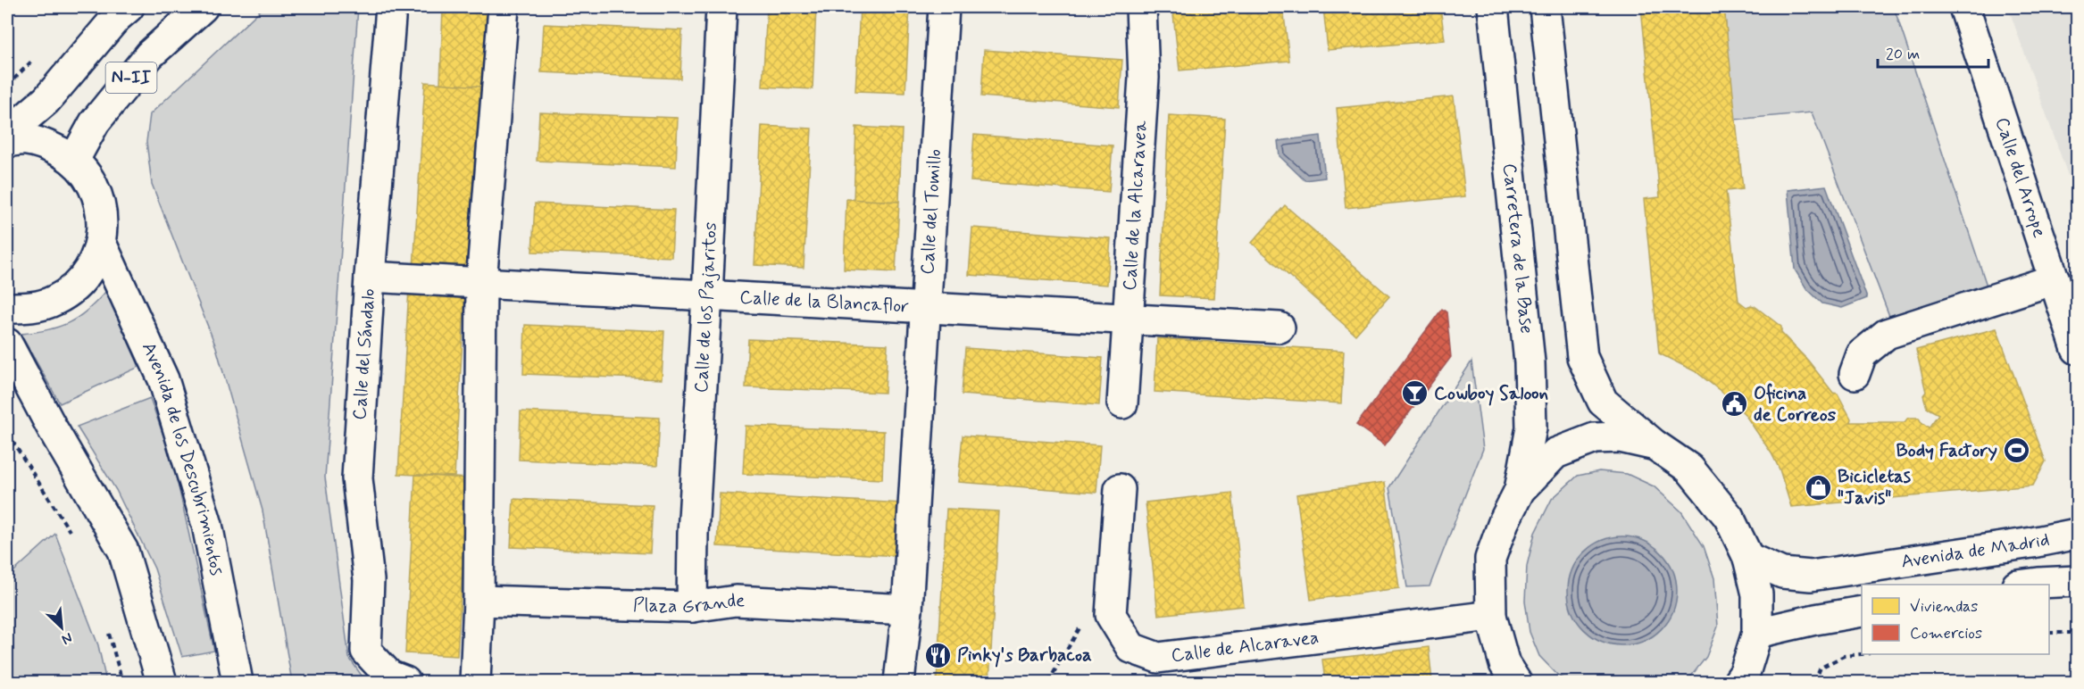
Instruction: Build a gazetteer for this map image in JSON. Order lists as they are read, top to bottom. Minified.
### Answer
{"streets":{"street":["N-II","Calle del Arrope","Calle de la Alcaravea","Calle del Tomillo","Carretera de la Base","Calle de la Blancaflor","Calle de los Pajaritos","Calle del Sándalo","Avenida de los Descubrimientos","Avenida de Madrid","Plaza Grande","Calle de Alcaravea"]},"crossings":[["Calle de la Alcaravea","Calle de la Blancaflor"],["Calle del Tomillo","Calle de la Blancaflor"],["Calle del Tomillo","Plaza Grande"],["Calle de la Blancaflor","Calle de los Pajaritos"],["Calle de la Blancaflor","Calle del Sándalo"],["Calle de los Pajaritos","Plaza Grande"]],"places":{"bar":["Cowboy Saloon"],"public building":["Oficina de Correos"],"sports":["Body Factory"],"shop":["Bicicletas \"Javis\""],"restaurant":["Pinky's Barbacoa"]},"legend":["Viviendas","Comercios"],"scale_bar":"20 m","north":"bottom right"}
